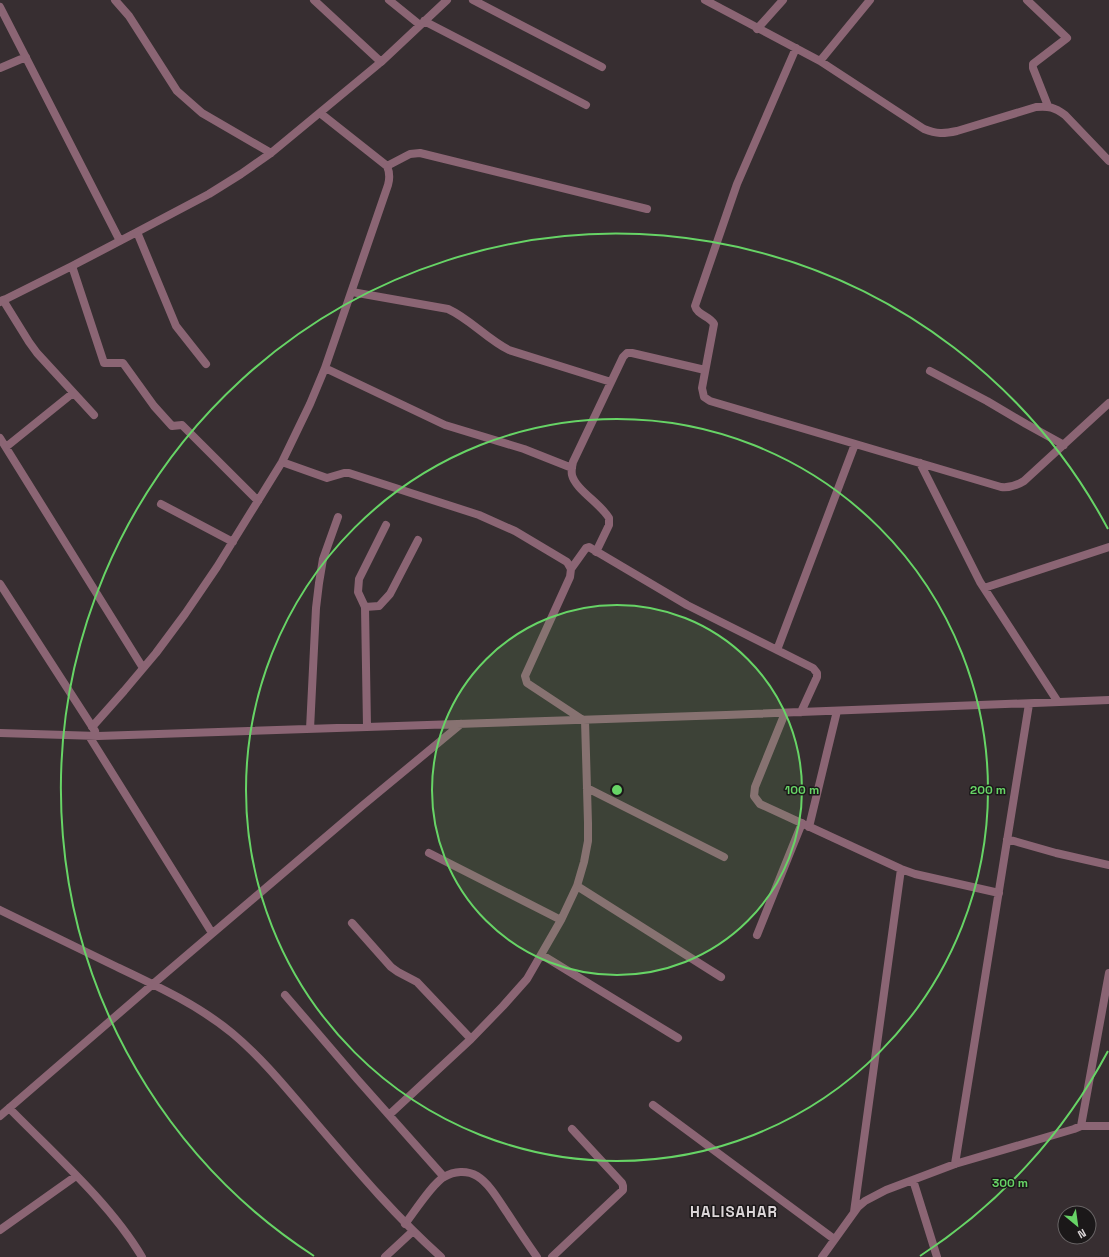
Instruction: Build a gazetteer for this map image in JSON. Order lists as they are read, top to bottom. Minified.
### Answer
{"districts":["HALISAHAR"],"north":"bottom right","rings":["100 m","200 m","300 m"]}
